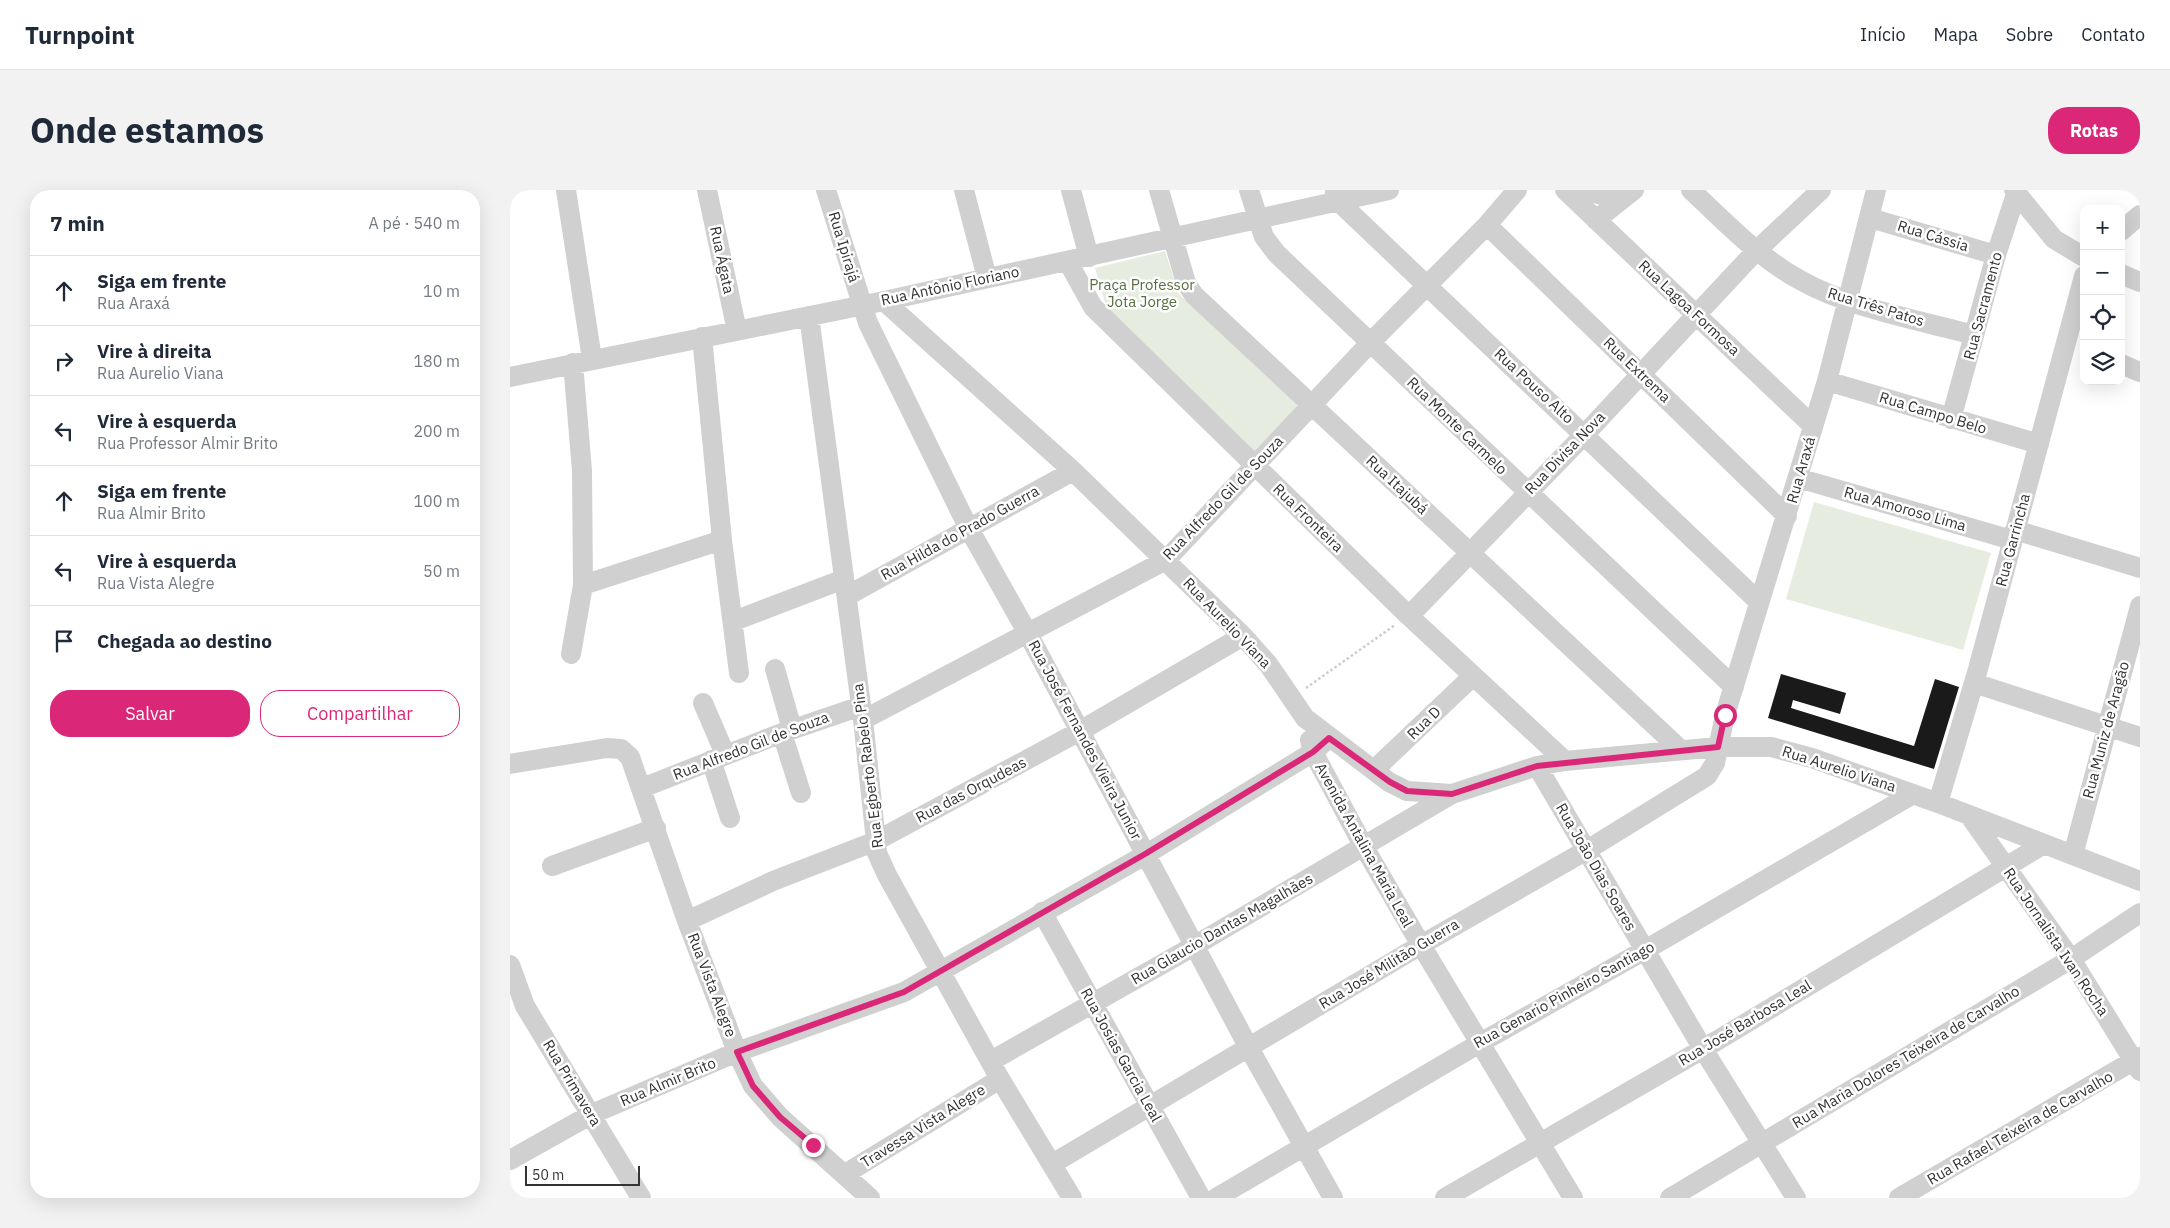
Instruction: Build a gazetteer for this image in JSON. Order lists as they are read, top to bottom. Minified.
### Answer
{"streets":{"street":["Rua Cássia","Rua Ipirajá","Rua Ágata","Rua Antônio Floriano","Rua Sacramento","Rua Três Patos","Rua Lagoa Formosa","Rua Extrema","Rua Pouso Alto","Rua Campo Belo","Rua Monte Carmelo","Rua Divisa Nova","Rua Araxá","Rua Itajubá","Rua Alfredo Gil de Souza","Rua Amoroso Lima","Rua Fronteira","Rua Hilda do Prado Guerra","Rua Garrincha","Rua Aurelio Viana","Rua D","Rua Muniz de Aragão","Rua José Fernandes Vieira Junior","Rua Egberto Rabelo Pina","Rua das Orqudeas","Avenida Antalina Maria Leal","Rua João Dias Soares","Rua Glaucio Dantas Magalhães","Rua Jornalista Ivan Rocha","Rua José Militão Guerra","Rua Vista Alegre","Rua Genario Pinheiro Santiago","Rua José Barbosa Leal","Rua Josias Garcia Leal","Rua Maria Dolores Teixeira de Carvalho","Rua Almir Brito","Rua Primavera","Travessa Vista Alegre","Rua Rafael Teixeira de Carvalho"]},"crossings":[["Rua Cássia","Rua Sacramento"],["Rua Cássia","Rua Araxá"],["Rua Ipirajá","Rua Antônio Floriano"],["Rua Ipirajá","Rua José Fernandes Vieira Junior"],["Rua Ágata","Rua Antônio Floriano"],["Rua Antônio Floriano","Rua Pouso Alto"],["Rua Antônio Floriano","Rua Monte Carmelo"],["Rua Antônio Floriano","Rua Itajubá"],["Rua Antônio Floriano","Rua Fronteira"],["Rua Antônio Floriano","Rua Aurelio Viana"],["Rua Antônio Floriano","Rua José Fernandes Vieira Junior"],["Rua Antônio Floriano","Rua Egberto Rabelo Pina"],["Rua Sacramento","Rua Três Patos"],["Rua Sacramento","Rua Campo Belo"],["Rua Três Patos","Rua Divisa Nova"],["Rua Três Patos","Rua Araxá"],["Rua Lagoa Formosa","Rua Divisa Nova"],["Rua Lagoa Formosa","Rua Araxá"],["Rua Extrema","Rua Divisa Nova"],["Rua Extrema","Rua Araxá"],["Rua Extrema","Rua Alfredo Gil de Souza"],["Rua Pouso Alto","Rua Divisa Nova"],["Rua Pouso Alto","Rua Araxá"],["Rua Pouso Alto","Rua Alfredo Gil de Souza"],["Rua Campo Belo","Rua Araxá"],["Rua Campo Belo","Rua Garrincha"],["Rua Monte Carmelo","Rua Divisa Nova"],["Rua Monte Carmelo","Rua Araxá"],["Rua Monte Carmelo","Rua Alfredo Gil de Souza"],["Rua Divisa Nova","Rua Itajubá"],["Rua Divisa Nova","Rua Fronteira"],["Rua Araxá","Rua Amoroso Lima"],["Rua Araxá","Rua Aurelio Viana"],["Rua Araxá","Rua José Militão Guerra"],["Rua Itajubá","Rua Alfredo Gil de Souza"],["Rua Itajubá","Rua Aurelio Viana"],["Rua Alfredo Gil de Souza","Rua Fronteira"],["Rua Alfredo Gil de Souza","Rua Aurelio Viana"],["Rua Alfredo Gil de Souza","Rua José Fernandes Vieira Junior"],["Rua Alfredo Gil de Souza","Rua Egberto Rabelo Pina"],["Rua Alfredo Gil de Souza","Rua Vista Alegre"],["Rua Amoroso Lima","Rua Garrincha"],["Rua Fronteira","Rua Aurelio Viana"],["Rua Fronteira","Rua D"],["Rua Hilda do Prado Guerra","Rua Aurelio Viana"],["Rua Hilda do Prado Guerra","Rua José Fernandes Vieira Junior"],["Rua Hilda do Prado Guerra","Rua Egberto Rabelo Pina"],["Rua Garrincha","Rua Aurelio Viana"],["Rua Aurelio Viana","Rua D"],["Rua Aurelio Viana","Rua Muniz de Aragão"],["Rua Aurelio Viana","Rua das Orqudeas"],["Rua Aurelio Viana","Avenida Antalina Maria Leal"],["Rua Aurelio Viana","Rua João Dias Soares"],["Rua Aurelio Viana","Rua Glaucio Dantas Magalhães"],["Rua Aurelio Viana","Rua Jornalista Ivan Rocha"],["Rua Aurelio Viana","Rua José Militão Guerra"],["Rua Aurelio Viana","Rua Genario Pinheiro Santiago"],["Rua Aurelio Viana","Rua José Barbosa Leal"],["Rua Aurelio Viana","Rua Almir Brito"],["Rua José Fernandes Vieira Junior","Rua das Orqudeas"],["Rua José Fernandes Vieira Junior","Rua Glaucio Dantas Magalhães"],["Rua José Fernandes Vieira Junior","Rua José Militão Guerra"],["Rua José Fernandes Vieira Junior","Rua Genario Pinheiro Santiago"],["Rua José Fernandes Vieira Junior","Rua Almir Brito"],["Rua Egberto Rabelo Pina","Rua das Orqudeas"],["Rua Egberto Rabelo Pina","Rua Glaucio Dantas Magalhães"],["Rua Egberto Rabelo Pina","Rua José Militão Guerra"],["Rua Egberto Rabelo Pina","Rua Almir Brito"],["Rua Egberto Rabelo Pina","Travessa Vista Alegre"],["Rua das Orqudeas","Rua Vista Alegre"],["Avenida Antalina Maria Leal","Rua Glaucio Dantas Magalhães"],["Avenida Antalina Maria Leal","Rua José Militão Guerra"],["Avenida Antalina Maria Leal","Rua Genario Pinheiro Santiago"],["Avenida Antalina Maria Leal","Rua José Barbosa Leal"],["Avenida Antalina Maria Leal","Rua Almir Brito"],["Rua João Dias Soares","Rua José Militão Guerra"],["Rua João Dias Soares","Rua Genario Pinheiro Santiago"],["Rua João Dias Soares","Rua José Barbosa Leal"],["Rua João Dias Soares","Rua Maria Dolores Teixeira de Carvalho"],["Rua Glaucio Dantas Magalhães","Rua Josias Garcia Leal"],["Rua Glaucio Dantas Magalhães","Travessa Vista Alegre"],["Rua Jornalista Ivan Rocha","Rua José Barbosa Leal"],["Rua Jornalista Ivan Rocha","Rua Maria Dolores Teixeira de Carvalho"],["Rua Jornalista Ivan Rocha","Rua Rafael Teixeira de Carvalho"],["Rua José Militão Guerra","Rua Josias Garcia Leal"],["Rua Vista Alegre","Rua Almir Brito"],["Rua Vista Alegre","Travessa Vista Alegre"],["Rua Josias Garcia Leal","Rua Almir Brito"],["Rua Almir Brito","Rua Primavera"]],"parks":["Praça Professor Jota Jorge"],"scale_bar":"50 m","page":{"header":"Turnpoint","nav":["Início","Mapa","Sobre","Contato"],"title":"Onde estamos","buttons":["Rotas",["Salvar","Compartilhar"]],"heading":["7 min","A pé · 540 m"],"map_buttons":["+","−"],"list":[["Siga em frente","Rua Araxá","10 m"],["Vire à direita","Rua Aurelio Viana","180 m"],["Vire à esquerda","Rua Professor Almir Brito","200 m"],["Siga em frente","Rua Almir Brito","100 m"],["Vire à esquerda","Rua Vista Alegre","50 m"],"Chegada ao destino"],"scale":"50 m"}}
